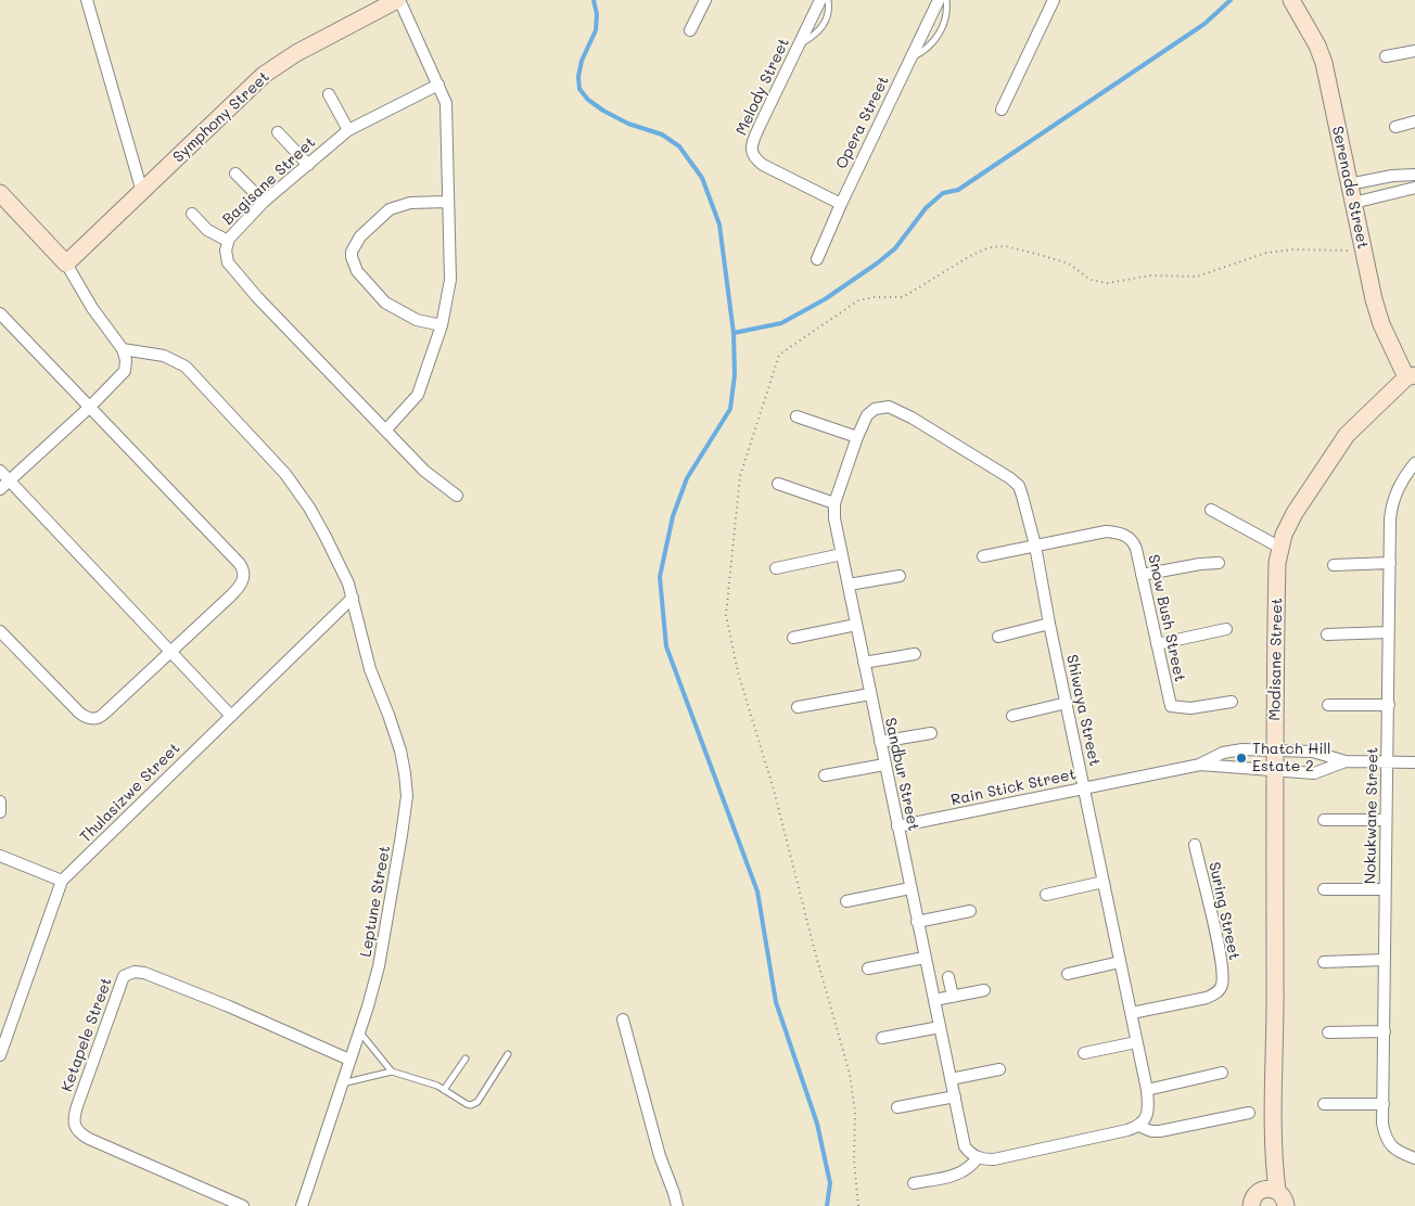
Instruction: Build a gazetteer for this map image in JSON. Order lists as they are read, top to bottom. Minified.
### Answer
{"streets":{"street":["Melody Street","Symphony Street","Opera Street","Bagisane Street","Serenade Street","Snow Bush Street","Modisane Street","Shiwaya Street","Sandbur Street","Rain Stick Street","Thulasizwe Street","Nokukwane Street","Leptune Street","Suring Street","Ketapele Street"]},"crossings":[["Melody Street","Opera Street"],["Serenade Street","Modisane Street"],["Snow Bush Street","Shiwaya Street"],["Modisane Street","Rain Stick Street"],["Shiwaya Street","Sandbur Street"],["Shiwaya Street","Rain Stick Street"],["Shiwaya Street","Suring Street"],["Sandbur Street","Rain Stick Street"],["Rain Stick Street","Nokukwane Street"],["Thulasizwe Street","Leptune Street"],["Leptune Street","Ketapele Street"]],"places":["Thatch Hill Estate 2"]}
